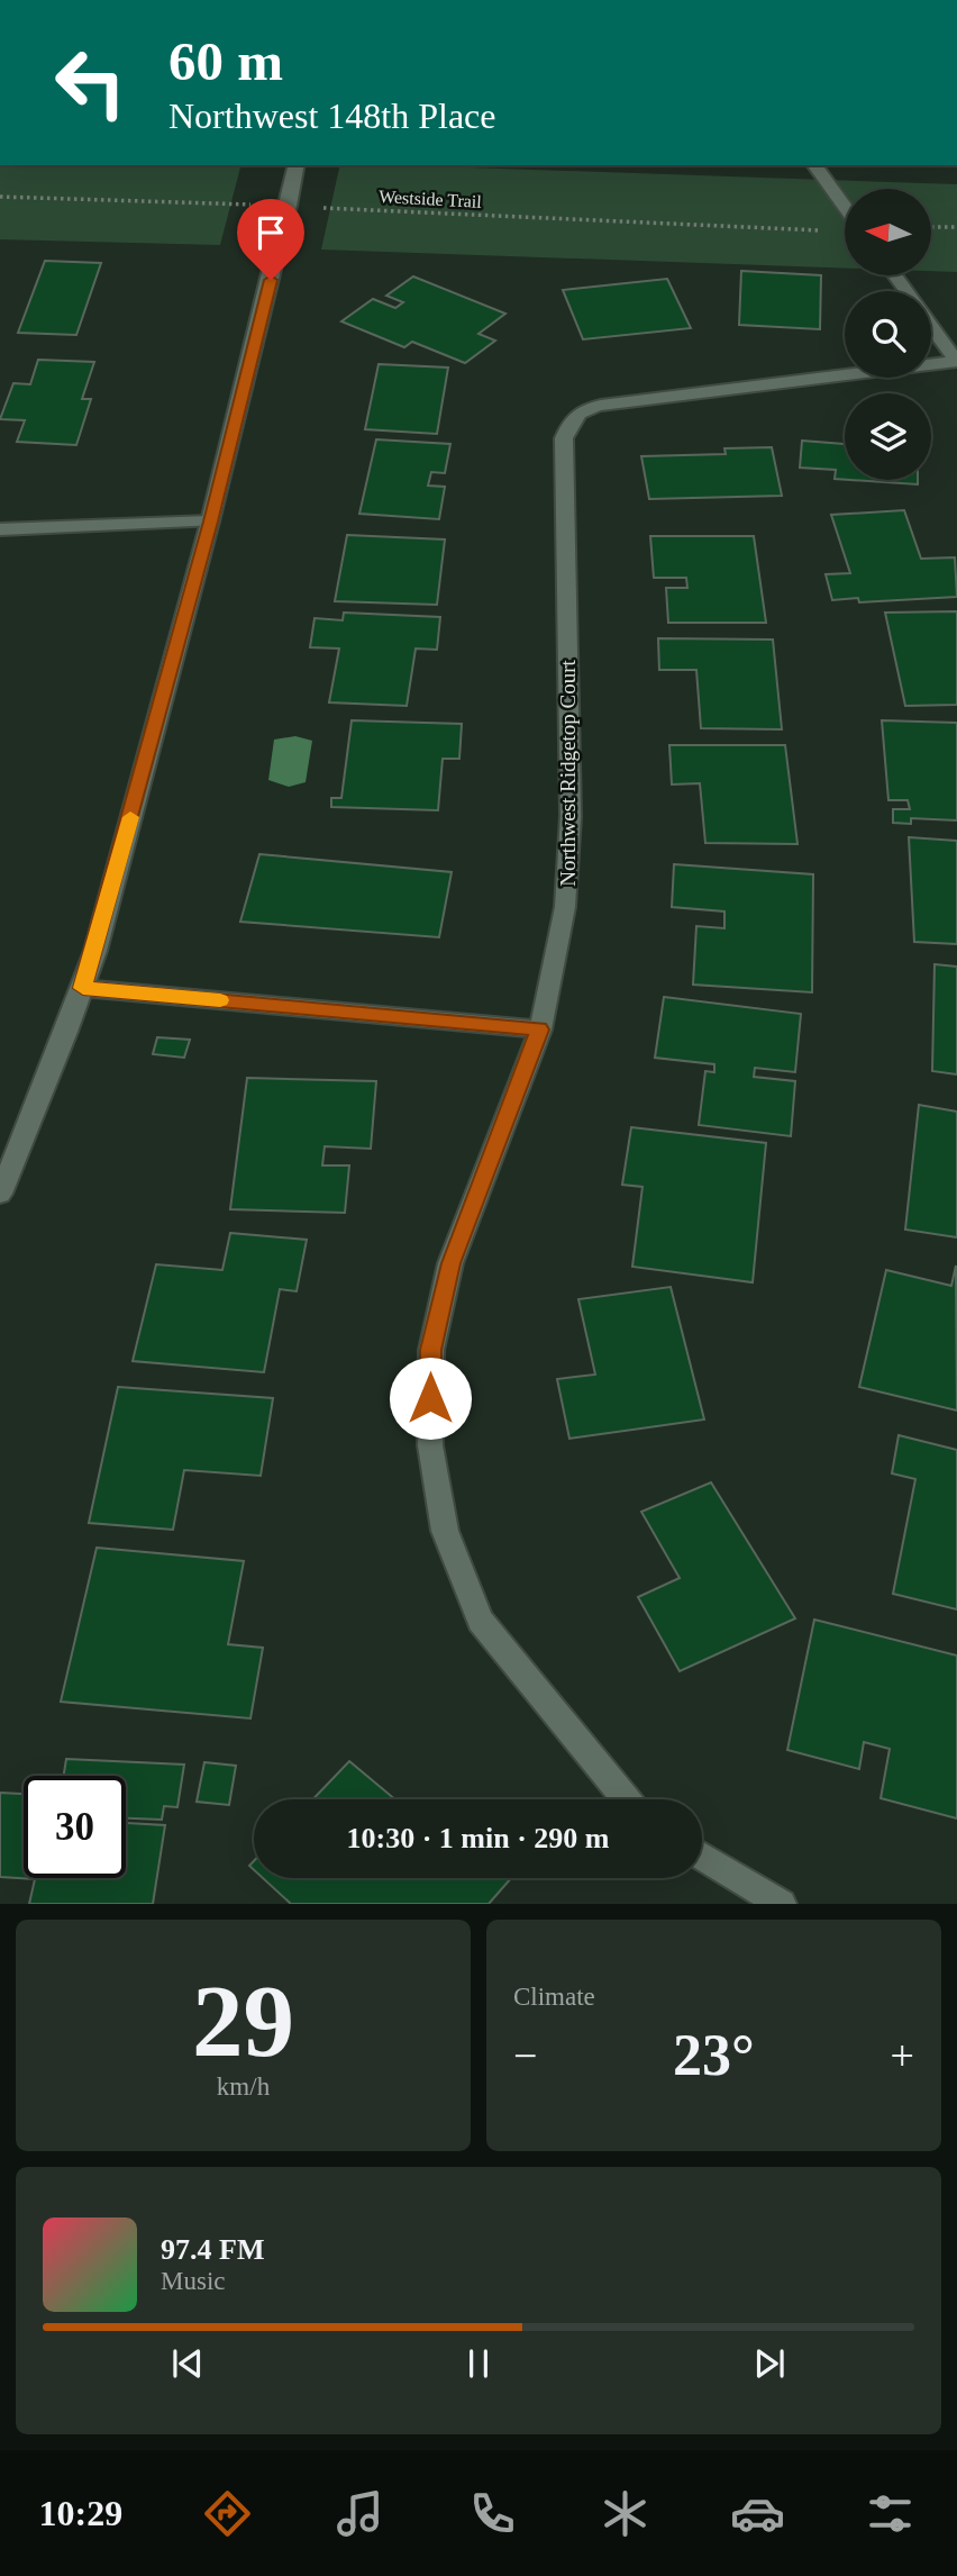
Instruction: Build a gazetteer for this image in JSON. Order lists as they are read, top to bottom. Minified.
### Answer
{"streets":{"street":["Northwest Ridgetop Court"],"path":["Westside Trail"]},"north":"left","page":{"turn":["60 m","Northwest 148th Place"],"limit":"30","trip":"10:30 · 1 min · 290 m","tile":[["29","km/h"],"Climate"],"heat":["−","23°","+"],"song":["97.4 FM","Music"],"tabs":"10:29"}}
